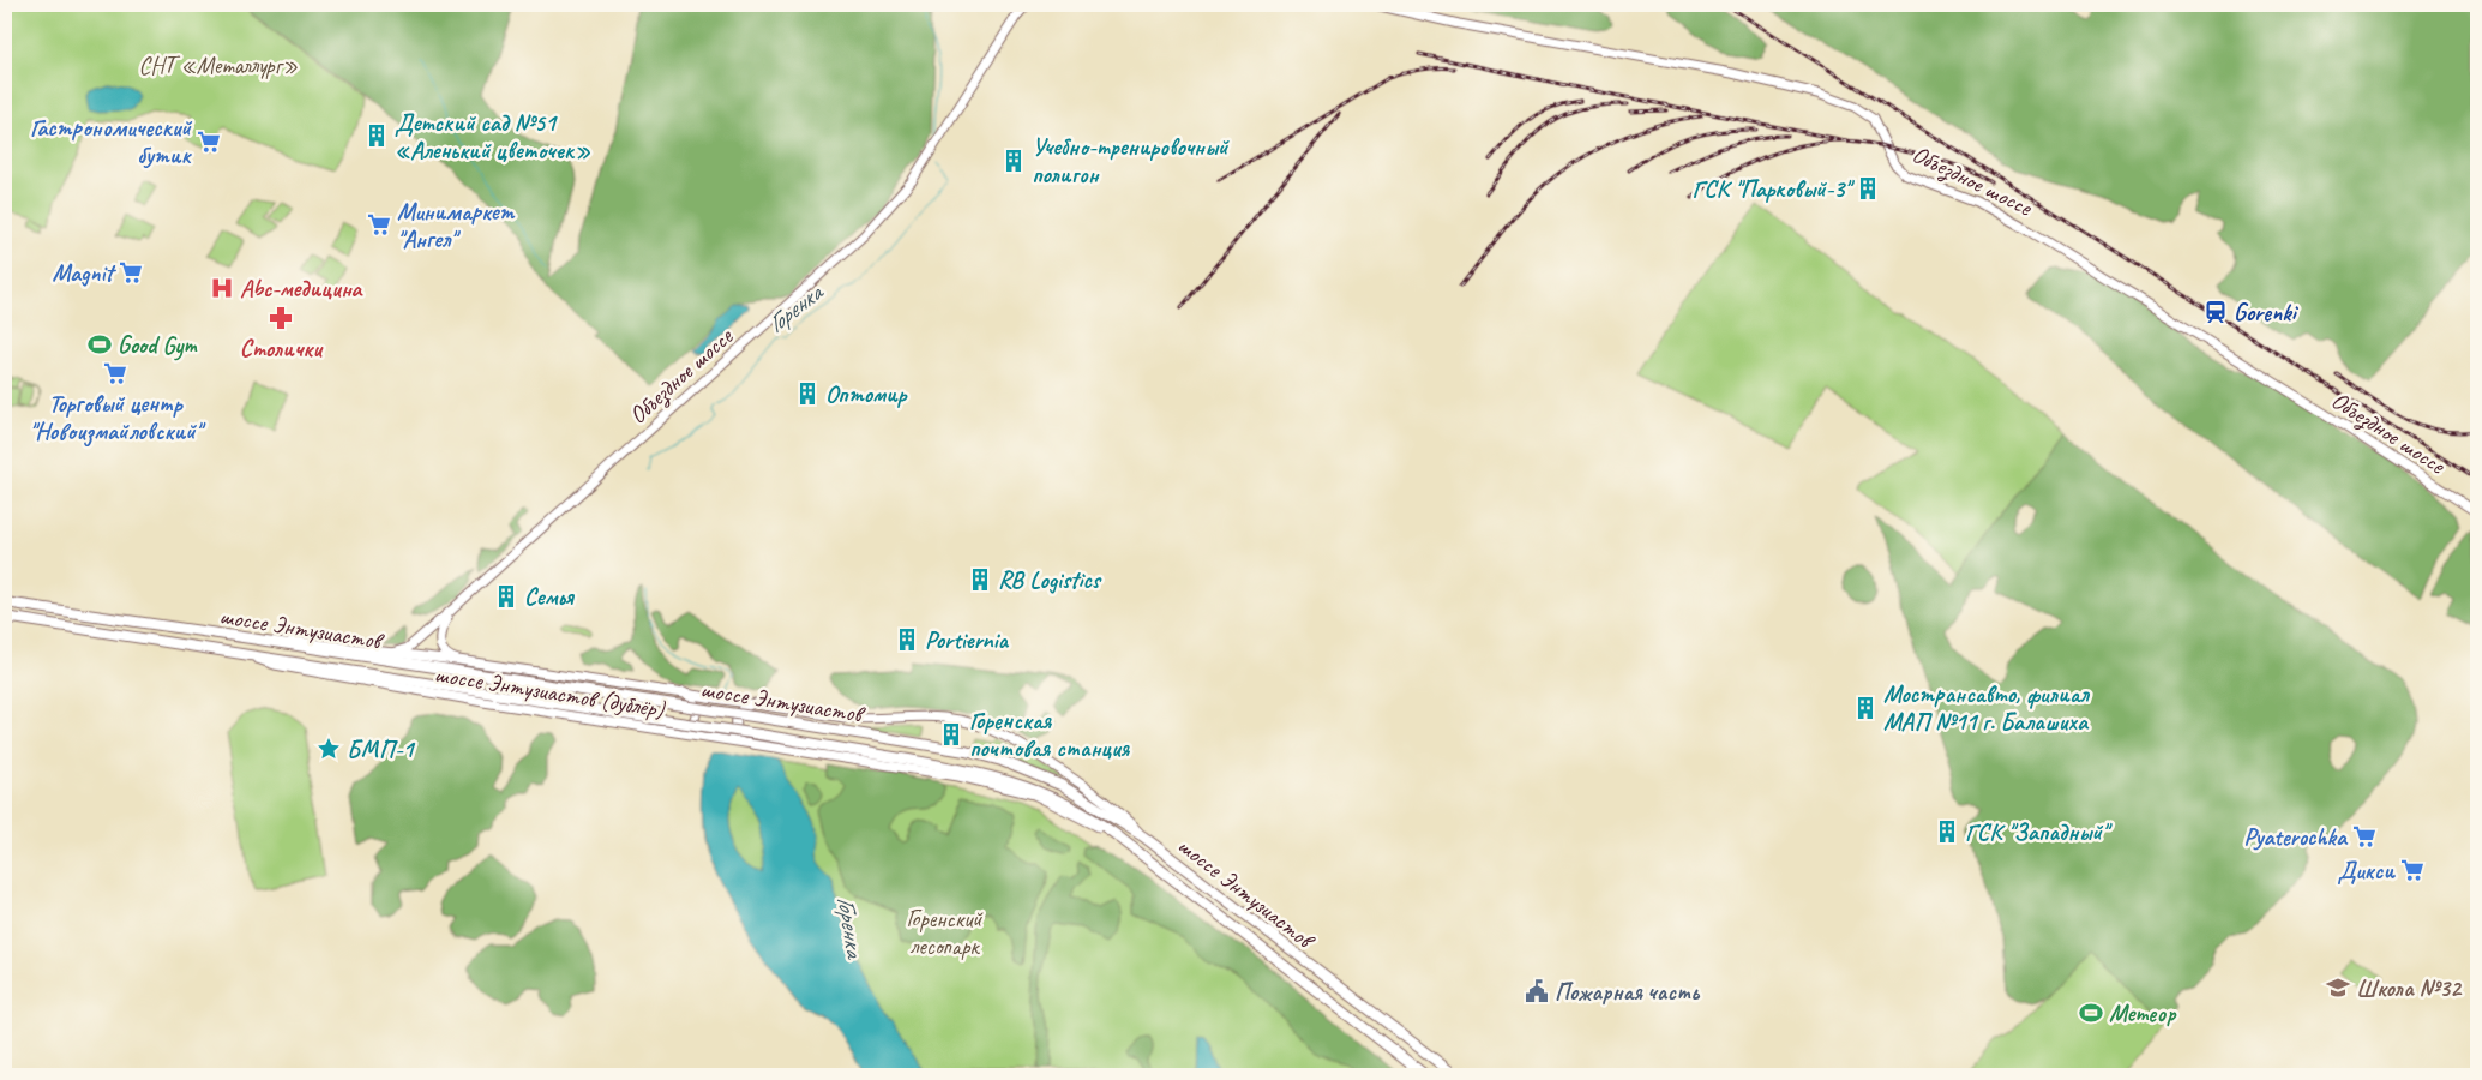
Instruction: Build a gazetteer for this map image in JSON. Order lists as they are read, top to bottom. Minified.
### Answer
{"streets":{"highway":["шоссе Энтузиастов"],"main road":["Объездное шоссе","шоссе Энтузиастов (дублёр)"]},"crossings":[["Объездное шоссе","шоссе Энтузиастов (дублёр)"],["шоссе Энтузиастов","шоссе Энтузиастов (дублёр)"]],"water":["Горенка"],"parks":["СНТ «Металлург»","Горенский лесопарк"],"places":{"building":["Детский сад №51 «Аленький цветочек»","Учебно-тренировочный полигон","ГСК \"Парковый-3\"","Оптомир","RB Logistics","Семья","Portiernia","Мострансавто, филиал МАП №11 г. Балашиха","Горенская почтовая станция","ГСК \"Западный\""],"supermarket":["Гастрономический бутик","Минимаркет \"Ангел\"","Magnit","Торговый центр \"Новоизмайловский\"","Pyaterochka","Дикси"],"hospital":["Abc-медицина"],"station":["Gorenki"],"pharmacy":["Столички"],"sports":["Good Gym","Метеор"],"place":["БМП-1"],"school or university":["Школа №32"],"public building":["Пожарная часть"]}}
